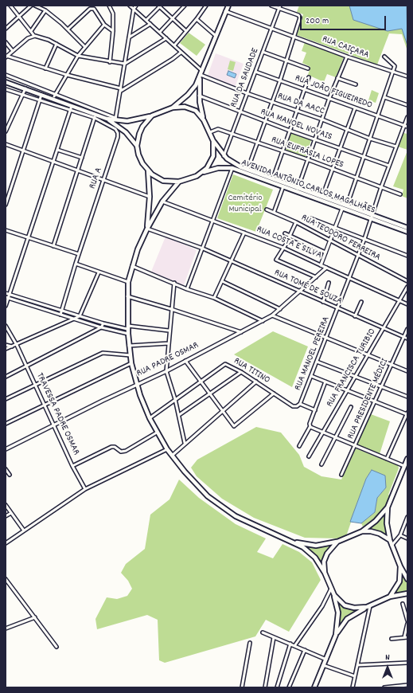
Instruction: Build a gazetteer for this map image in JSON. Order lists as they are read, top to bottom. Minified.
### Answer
{"streets":{"main road":["AVENIDA ANTÔNIO CARLOS MAGALHÃES"],"street":["RUA CAIÇARA","RUA DA SAUDADE","RUA JOÃO FIGUEIREDO","RUA DA AACC","RUA MANOEL NOVAIS","RUA EUFRÁSIA LOPES","RUA A","RUA TEODORO FERREIRA","RUA COSTA E SILVA","RUA TOMÉ DE SOUZA","RUA MANOEL PEREIRA","RUA PADRE OSMAR","RUA FRANCISCA TURIBIO","RUA TITINO","RUA PRESIDENTE MÉDICI","TRAVESSA PADRE OSMAR"]},"crossings":[["RUA CAIÇARA","RUA DA SAUDADE"],["RUA DA SAUDADE","RUA JOÃO FIGUEIREDO"],["RUA DA SAUDADE","RUA DA AACC"],["RUA DA SAUDADE","RUA MANOEL NOVAIS"],["RUA DA SAUDADE","RUA EUFRÁSIA LOPES"],["RUA DA SAUDADE","AVENIDA ANTÔNIO CARLOS MAGALHÃES"],["RUA JOÃO FIGUEIREDO","RUA MANOEL PEREIRA"],["RUA DA AACC","RUA MANOEL PEREIRA"],["RUA MANOEL NOVAIS","RUA MANOEL PEREIRA"],["RUA EUFRÁSIA LOPES","AVENIDA ANTÔNIO CARLOS MAGALHÃES"],["RUA EUFRÁSIA LOPES","RUA MANOEL PEREIRA"],["AVENIDA ANTÔNIO CARLOS MAGALHÃES","RUA MANOEL PEREIRA"],["RUA TEODORO FERREIRA","RUA MANOEL PEREIRA"],["RUA COSTA E SILVA","RUA MANOEL PEREIRA"],["RUA COSTA E SILVA","RUA PADRE OSMAR"],["RUA COSTA E SILVA","RUA FRANCISCA TURIBIO"],["RUA TOMÉ DE SOUZA","RUA MANOEL PEREIRA"],["RUA TOMÉ DE SOUZA","RUA PADRE OSMAR"],["RUA TOMÉ DE SOUZA","RUA FRANCISCA TURIBIO"],["RUA TOMÉ DE SOUZA","RUA PRESIDENTE MÉDICI"],["RUA MANOEL PEREIRA","RUA TITINO"],["RUA PADRE OSMAR","TRAVESSA PADRE OSMAR"]],"parks":["Cemitério Municipal"],"scale_bar":"200 m","north":"top"}
